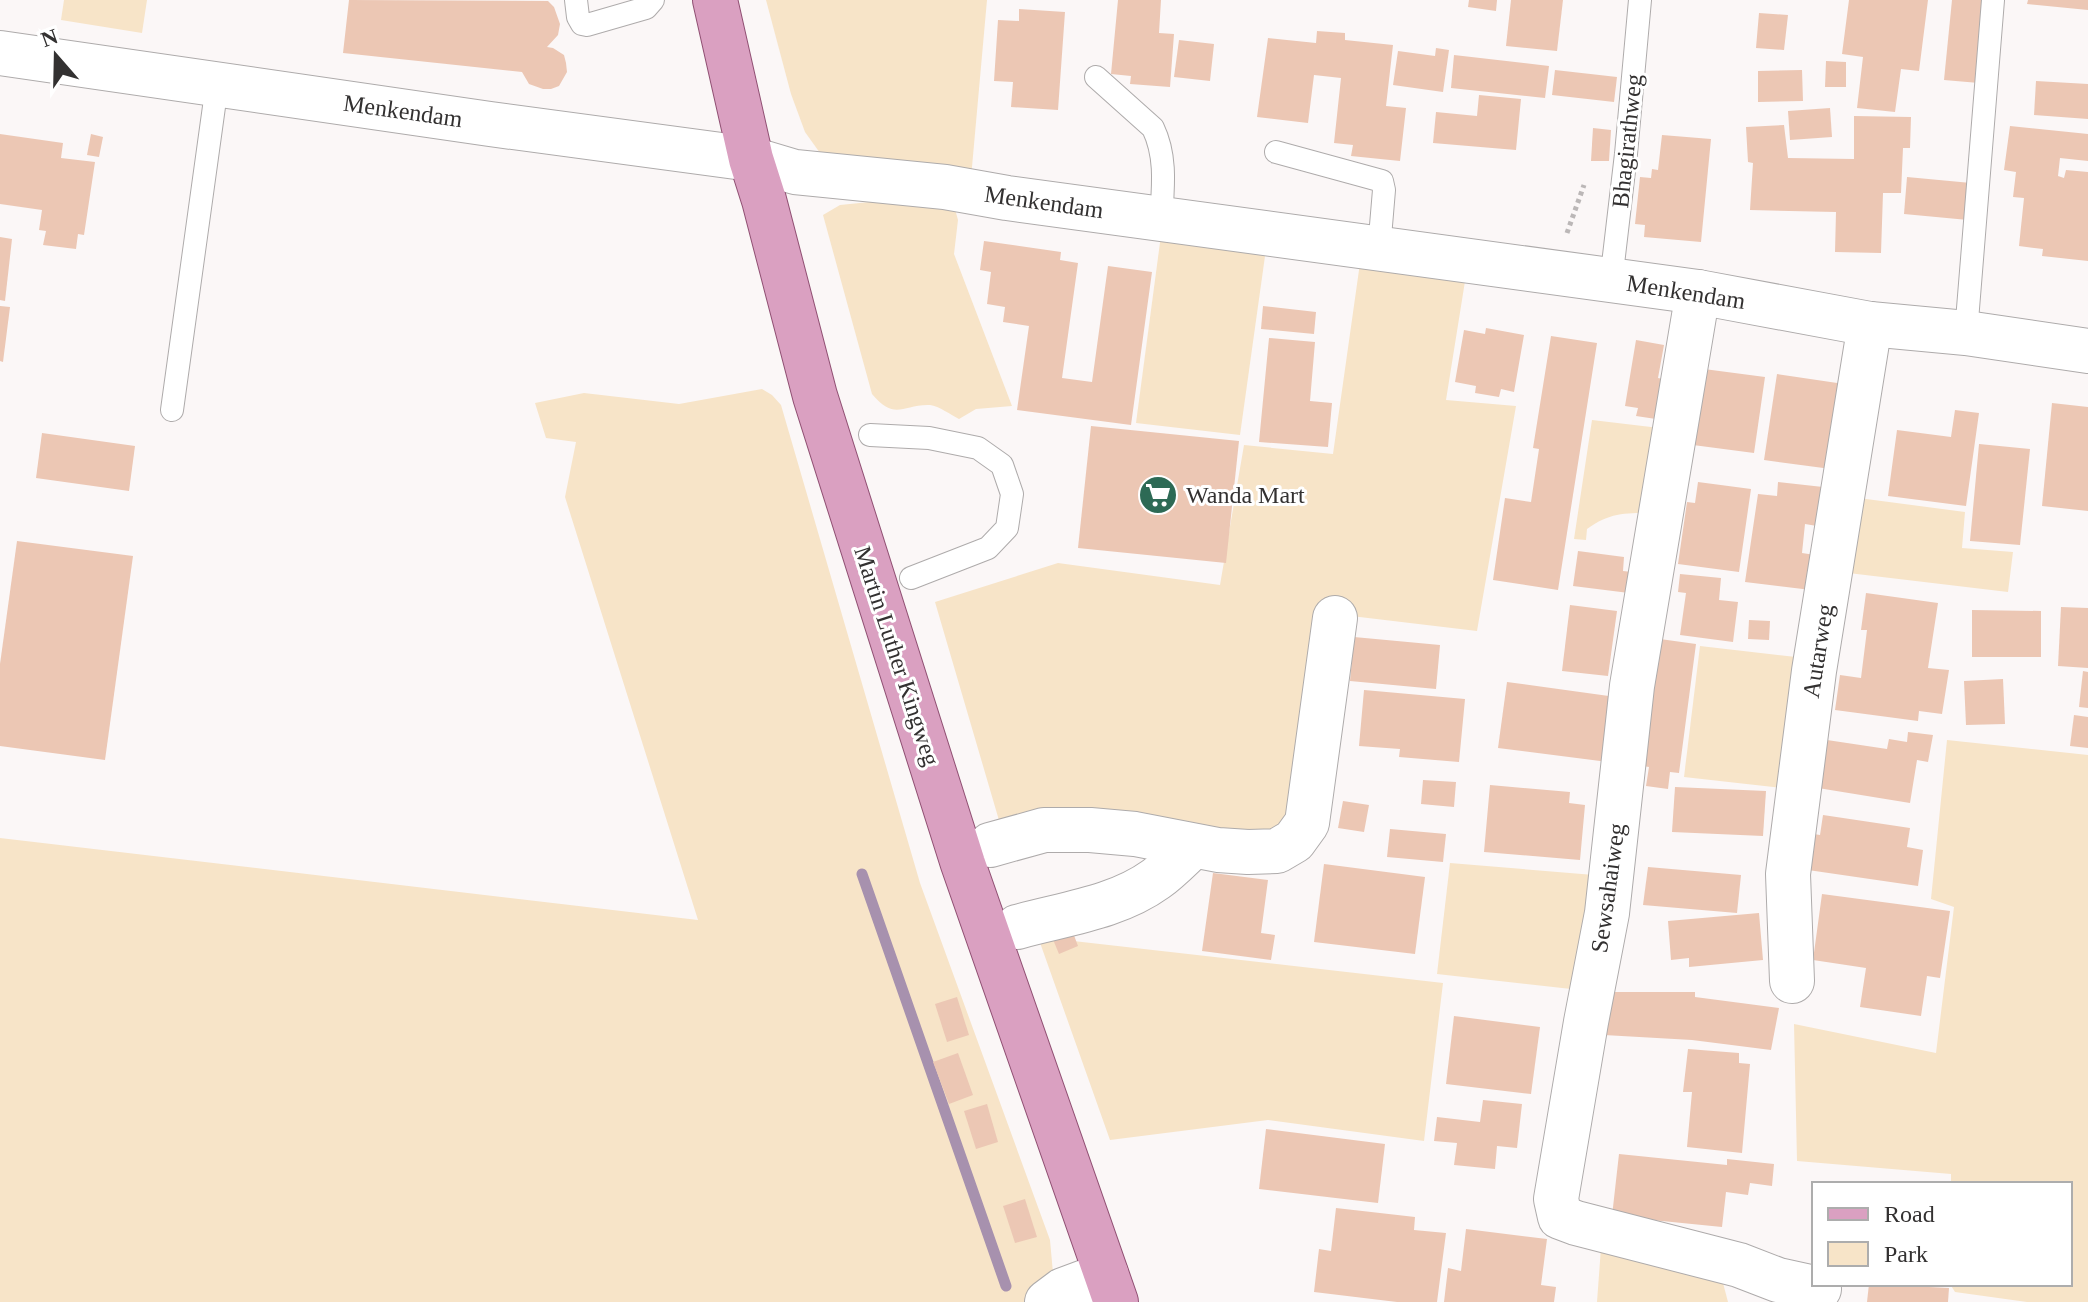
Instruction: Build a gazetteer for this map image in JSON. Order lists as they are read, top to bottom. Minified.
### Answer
{"streets":{"main road":["Martin Luther Kingweg"],"street":["Menkendam","Autarweg","Sewsahaiweg"],"lane":["Bhagirathweg"]},"crossings":[["Menkendam","Bhagirathweg"],["Menkendam","Autarweg"],["Menkendam","Martin Luther Kingweg"],["Menkendam","Sewsahaiweg"]],"places":{"supermarket":["Wanda Mart"]},"legend":["Road","Park"],"north":"top"}
